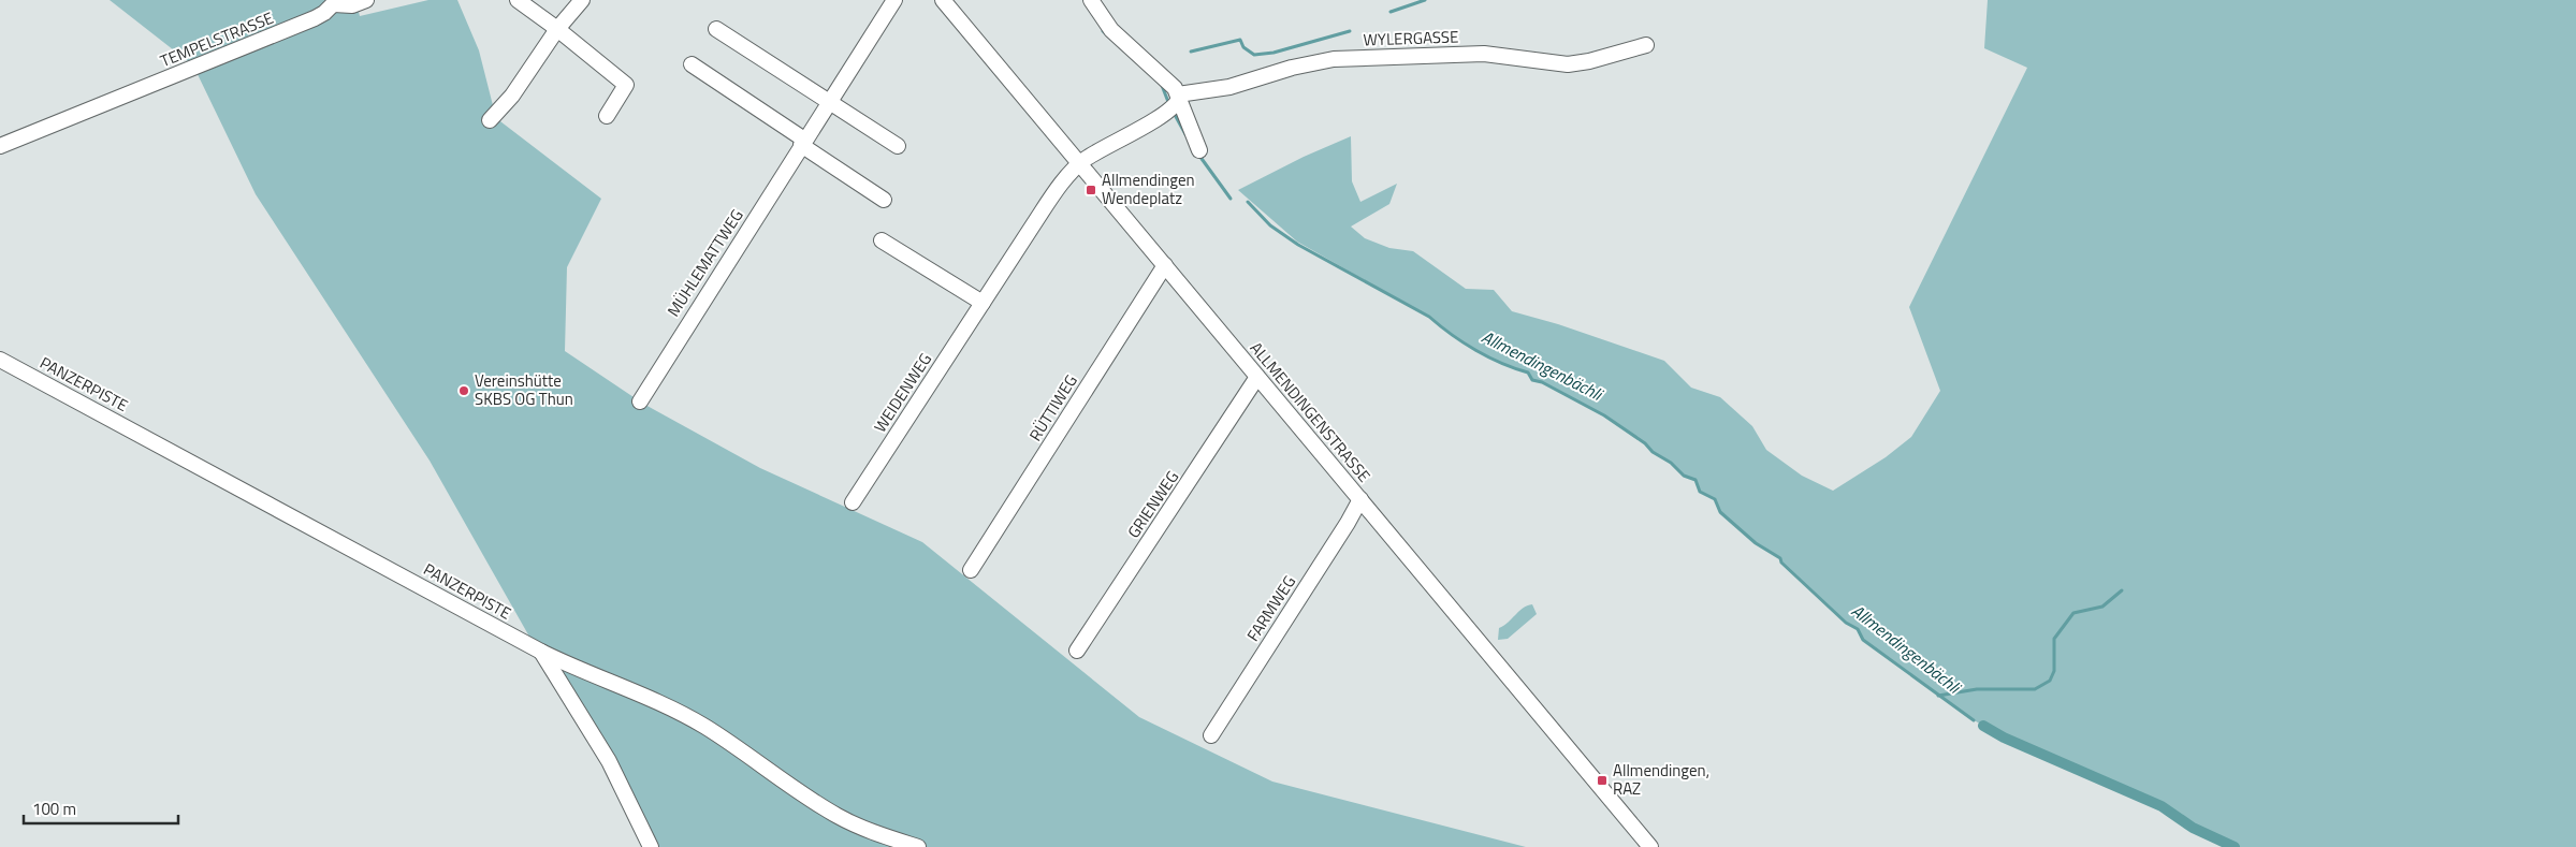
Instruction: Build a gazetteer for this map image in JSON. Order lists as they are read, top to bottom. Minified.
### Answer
{"streets":{"street":["WYLERGASSE","TEMPELSTRASSE","MÜHLEMATTWEG","PANZERPISTE","WEIDENWEG","RÜTTIWEG","ALLMENDINGENSTRASSE","GRIENWEG","FARMWEG"]},"crossings":[["WEIDENWEG","ALLMENDINGENSTRASSE"],["RÜTTIWEG","ALLMENDINGENSTRASSE"],["ALLMENDINGENSTRASSE","GRIENWEG"],["ALLMENDINGENSTRASSE","FARMWEG"]],"water":["Allmendingenbächli"],"places":{"transit":["Allmendingen Wendeplatz","Allmendingen, RAZ"],"other":["Vereinshütte SKBS OG Thun"]},"scale_bar":"100 m"}
